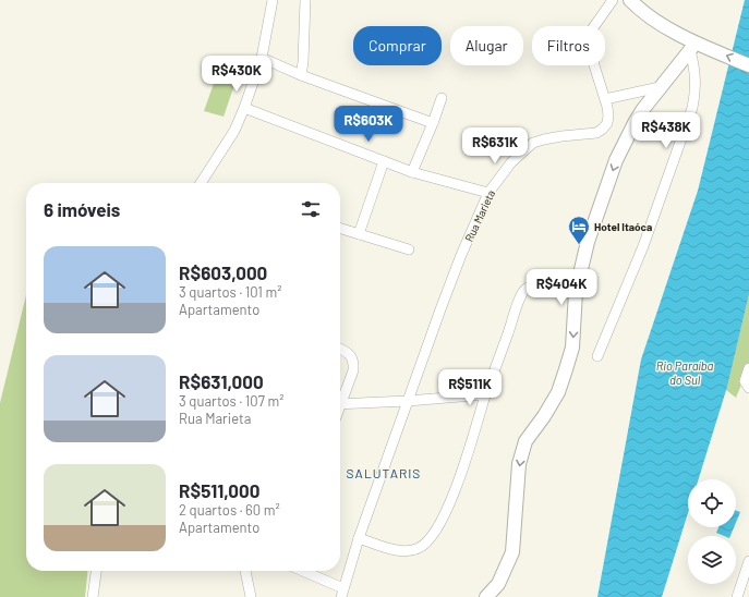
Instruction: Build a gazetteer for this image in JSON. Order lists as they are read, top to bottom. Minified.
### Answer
{"streets":{"street":["Rua Marieta"]},"districts":["SALUTARIS"],"water":["Rio Paraíba do Sul"],"places":{"hotel":["Hotel Itaóca"]},"page":{"chip":["Comprar","Alugar","Filtros"],"price":["R$430K","R$603K","R$438K","R$631K","R$404K","R$511K"],"heading":"6 imóveis","list":[{"name":"R$603,000","note":"3 quartos · 101 m² · Apartamento"},{"name":"R$631,000","note":"3 quartos · 107 m² · Rua Marieta"},{"name":"R$511,000","note":"2 quartos · 60 m² · Apartamento"}]}}
